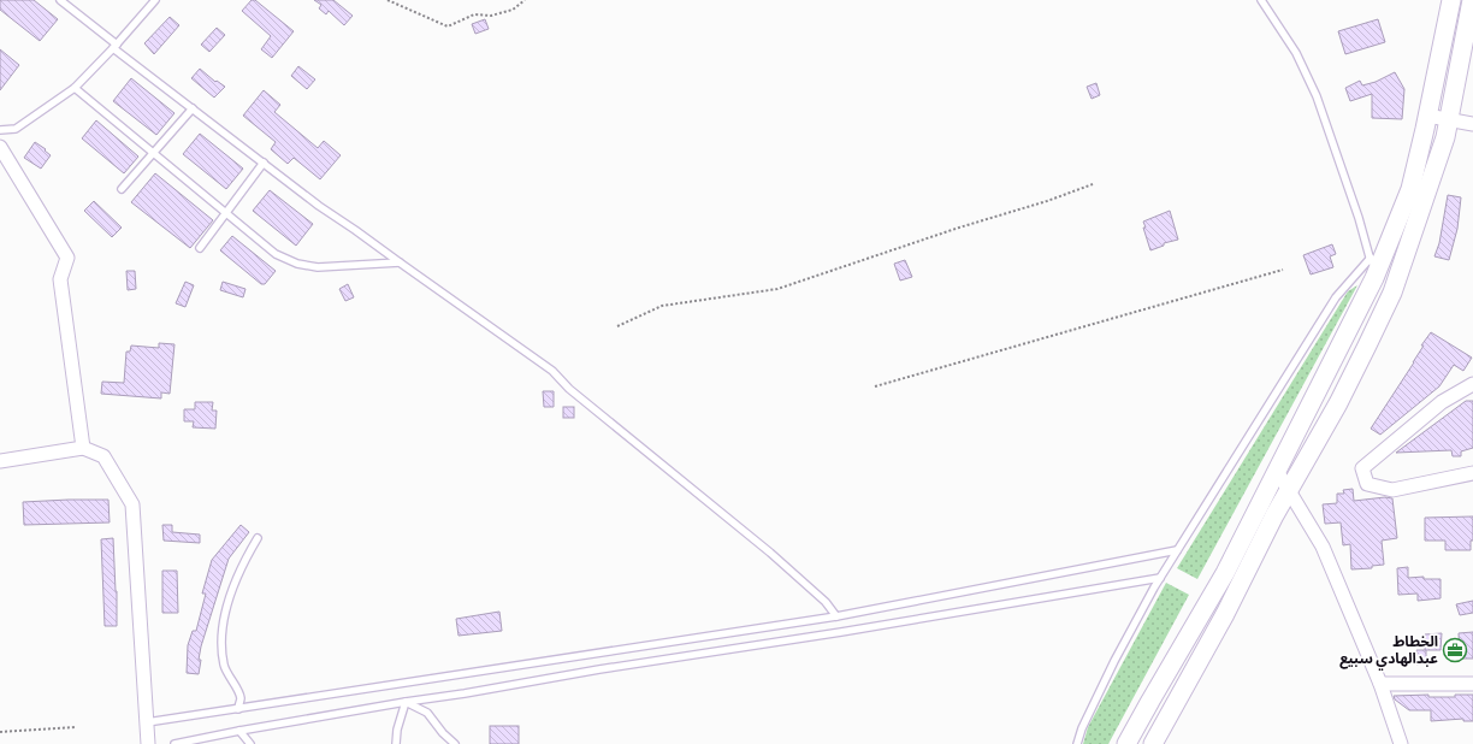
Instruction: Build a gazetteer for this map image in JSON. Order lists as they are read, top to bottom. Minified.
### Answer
{"places":{"office":["الخطاط عبدالهادي سبيع"]}}
